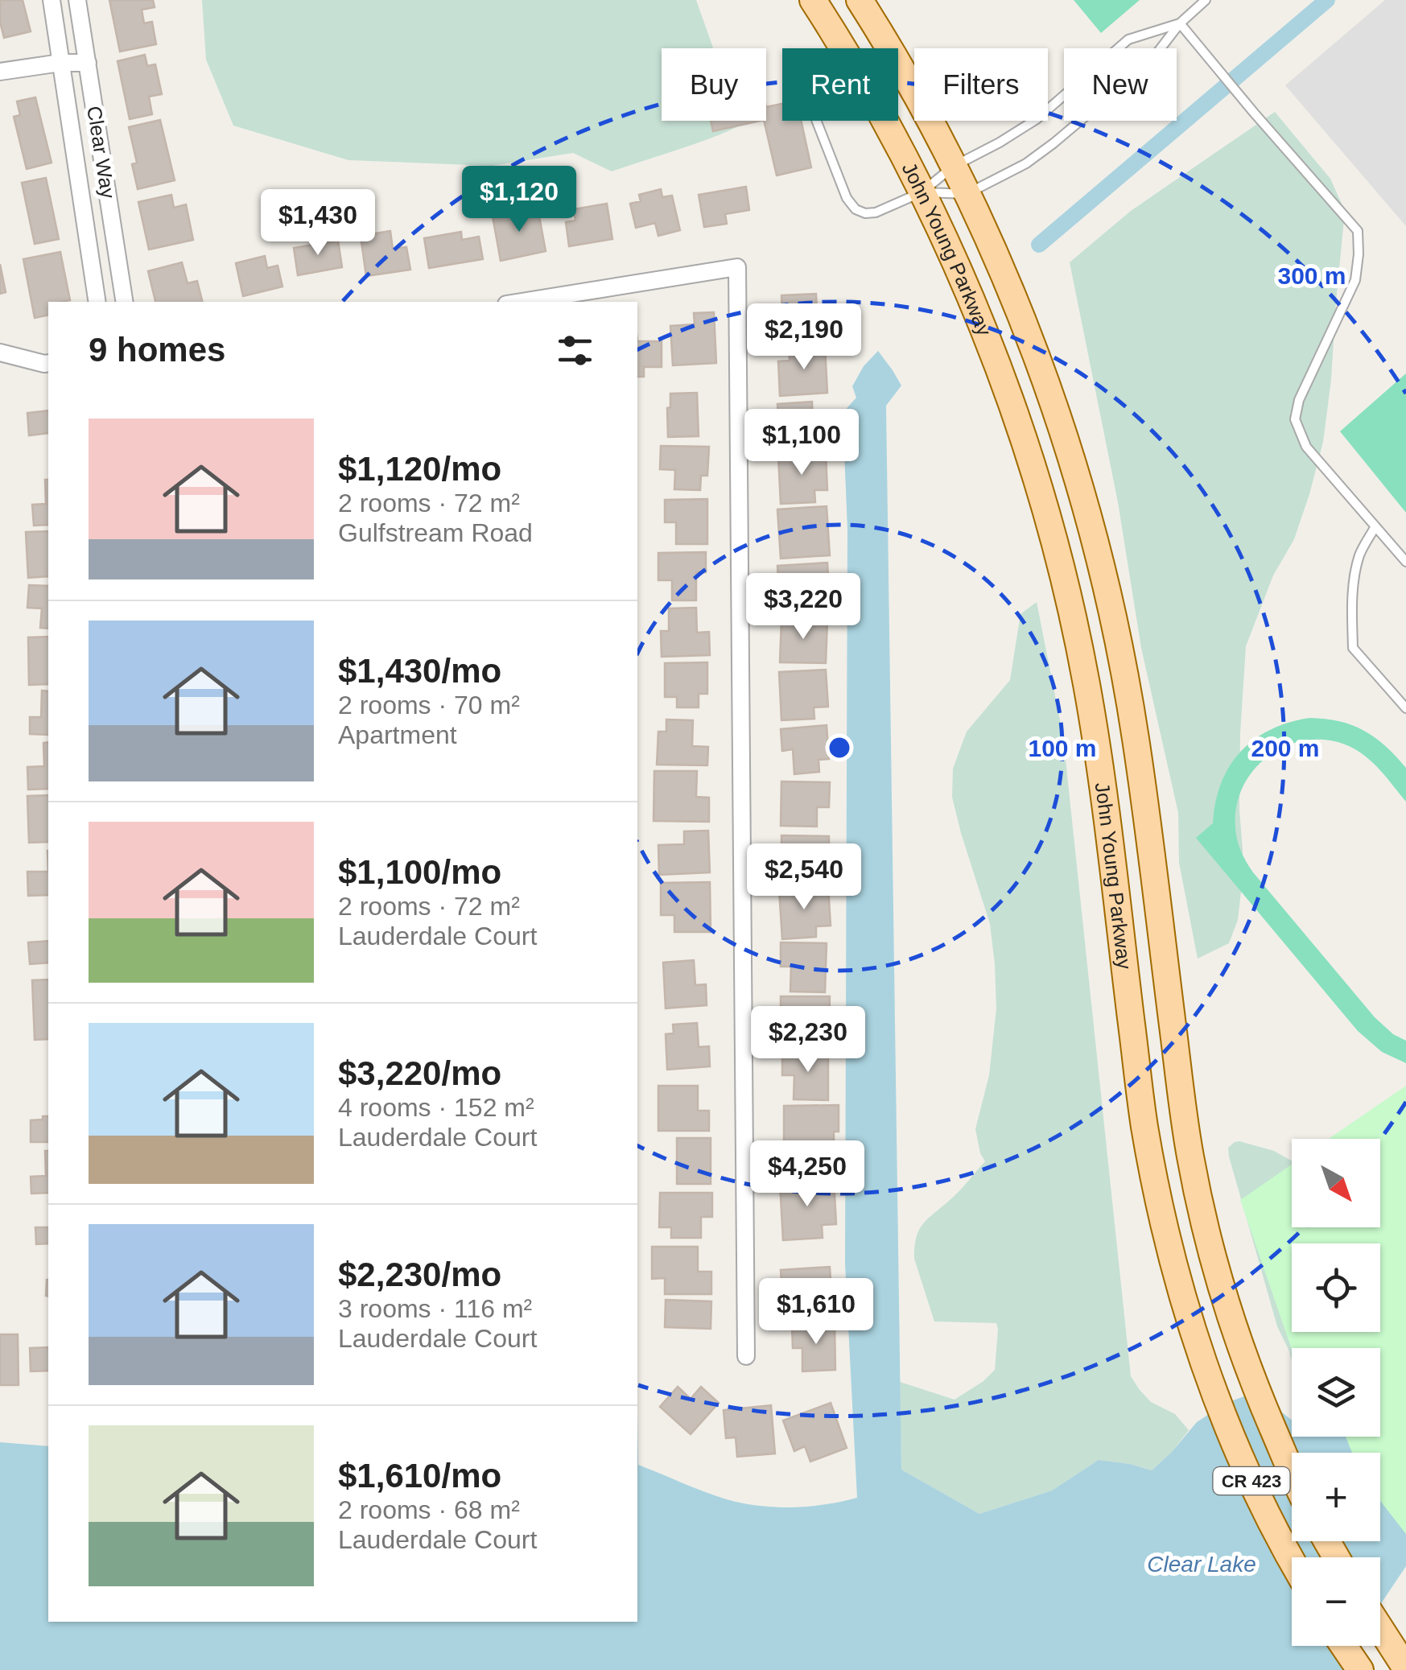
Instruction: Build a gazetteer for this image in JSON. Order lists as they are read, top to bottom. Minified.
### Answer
{"streets":{"main road":["John Young Parkway","CR 423"],"street":["Clear Way"]},"water":["Clear Lake"],"north":"bottom right","page":{"chip":["Buy","Rent","Filters","New"],"price":["$1,120","$1,430","$2,190","$1,100","$3,220","$2,540","$2,230","$4,250","$1,610"],"heading":"9 homes","list":[{"name":"$1,120/mo","note":"2 rooms · 72 m² · Gulfstream Road"},{"name":"$1,430/mo","note":"2 rooms · 70 m² · Apartment"},{"name":"$1,100/mo","note":"2 rooms · 72 m² · Lauderdale Court"},{"name":"$3,220/mo","note":"4 rooms · 152 m² · Lauderdale Court"},{"name":"$2,230/mo","note":"3 rooms · 116 m² · Lauderdale Court"},{"name":"$1,610/mo","note":"2 rooms · 68 m² · Lauderdale Court"}],"map_buttons":["+","−"]},"rings":["300 m","100 m","200 m"]}
